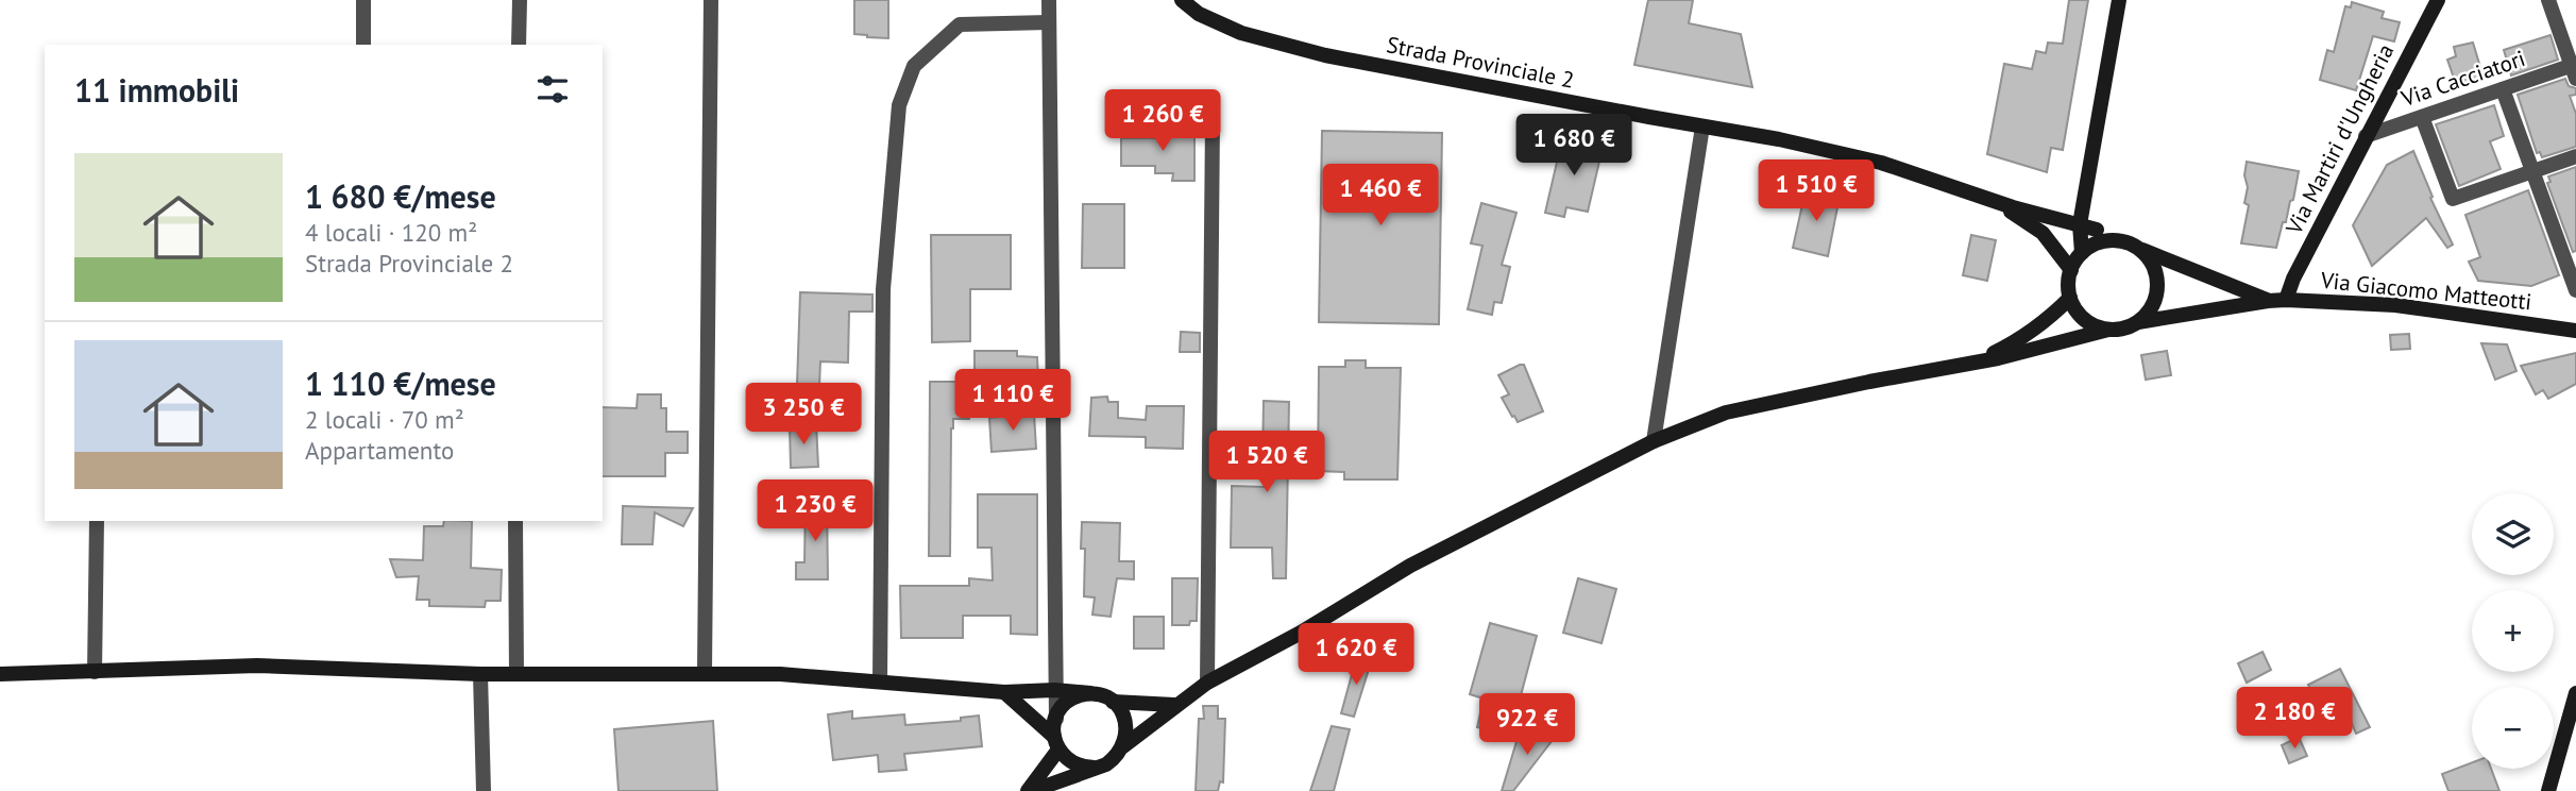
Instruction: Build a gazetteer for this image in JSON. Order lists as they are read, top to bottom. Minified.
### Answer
{"streets":{"main road":["Strada Provinciale 2","Via Martiri d'Ungheria","Via Giacomo Matteotti"],"street":["Via Cacciatori"]},"crossings":[["Via Cacciatori","Via Martiri d'Ungheria"],["Via Martiri d'Ungheria","Via Giacomo Matteotti"]],"page":{"heading":"11 immobili","price":["1 260 €","1 680 €","1 510 €","1 460 €","1 110 €","3 250 €","1 520 €","1 230 €","1 620 €","2 180 €","922 €"],"list":[{"name":"1 680 €/mese","note":"4 locali · 120 m² · Strada Provinciale 2"},{"name":"1 110 €/mese","note":"2 locali · 70 m² · Appartamento"}],"map_buttons":["+","−"]}}
